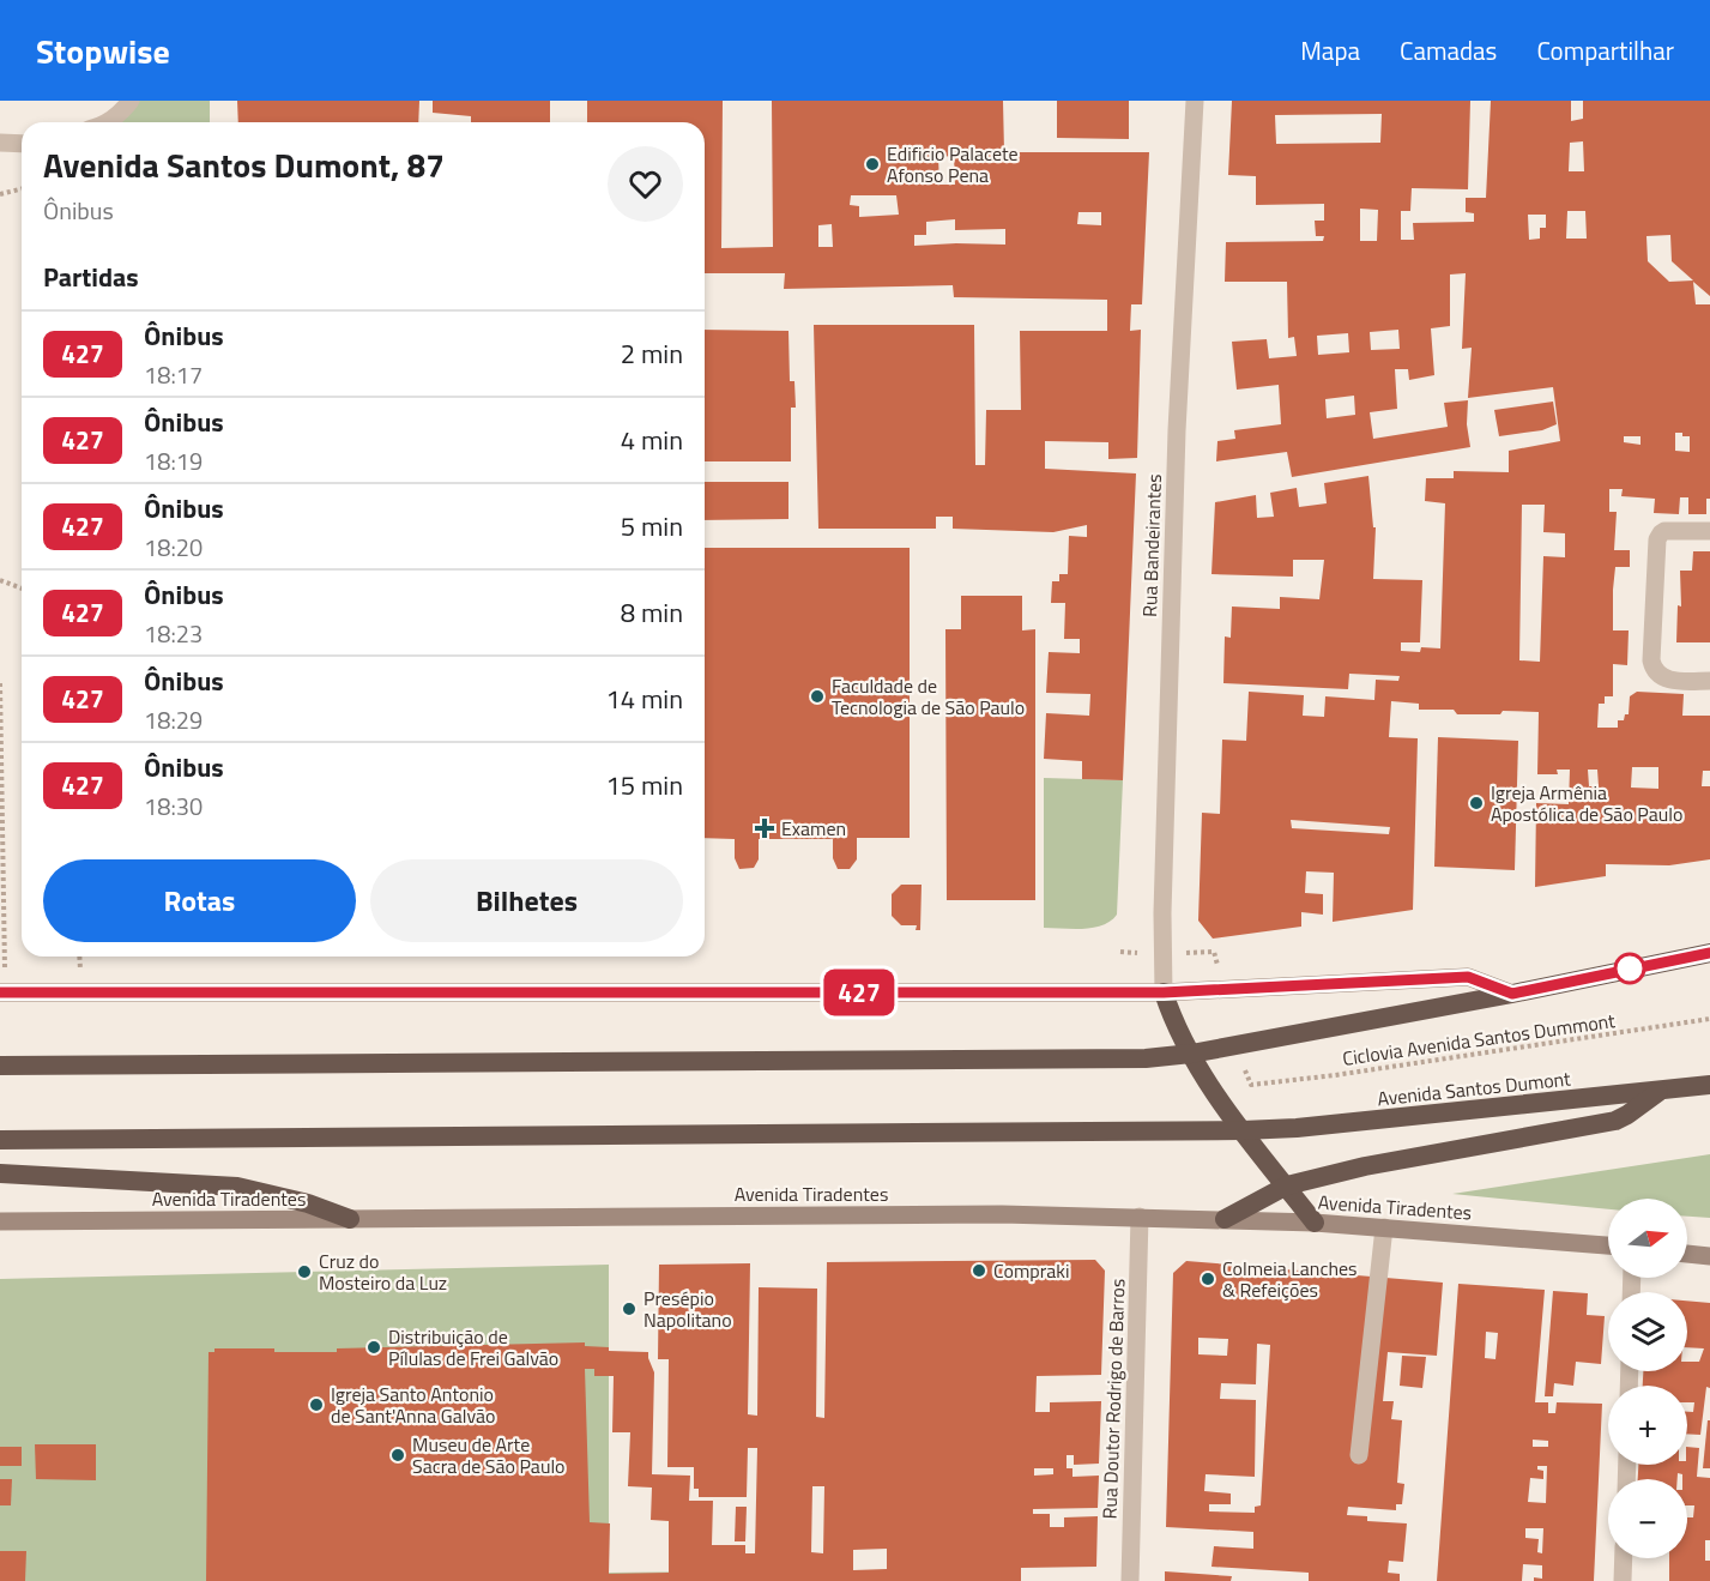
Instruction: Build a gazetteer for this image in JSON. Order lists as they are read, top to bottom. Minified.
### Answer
{"streets":{"highway":["Avenida Santos Dumont"],"main road":["Avenida Tiradentes"],"street":["Rua Bandeirantes","Rua Doutor Rodrigo de Barros"],"path":["Ciclovia Avenida Santos Dummont"]},"crossings":[["Avenida Tiradentes","Rua Doutor Rodrigo de Barros"]],"places":{"other":["Edificio Palacete Afonso Pena","Faculdade de Tecnologia de São Paulo","Igreja Armênia Apostólica de São Paulo","Compraki","Cruz do Mosteiro da Luz","Colmeia Lanches & Refeições","Presépio Napolitano","Distribuição de Pílulas de Frei Galvão","Igreja Santo Antonio de Sant'Anna Galvão","Museu de Arte Sacra de São Paulo"],"health":["Examen"]},"lines":["bus line 427"],"north":"right","page":{"header":"Stopwise","nav":["Mapa","Camadas","Compartilhar"],"on_map":"427","heading":[["Avenida Santos Dumont, 87","Ônibus"],"Partidas"],"list":[{"mark":"427","name":"Ônibus","note":"18:17","value":"2 min"},{"mark":"427","name":"Ônibus","note":"18:19","value":"4 min"},{"mark":"427","name":"Ônibus","note":"18:20","value":"5 min"},{"mark":"427","name":"Ônibus","note":"18:23","value":"8 min"},{"mark":"427","name":"Ônibus","note":"18:29","value":"14 min"},{"mark":"427","name":"Ônibus","note":"18:30","value":"15 min"}],"buttons":["Rotas","Bilhetes"],"map_buttons":["+","−"]}}
